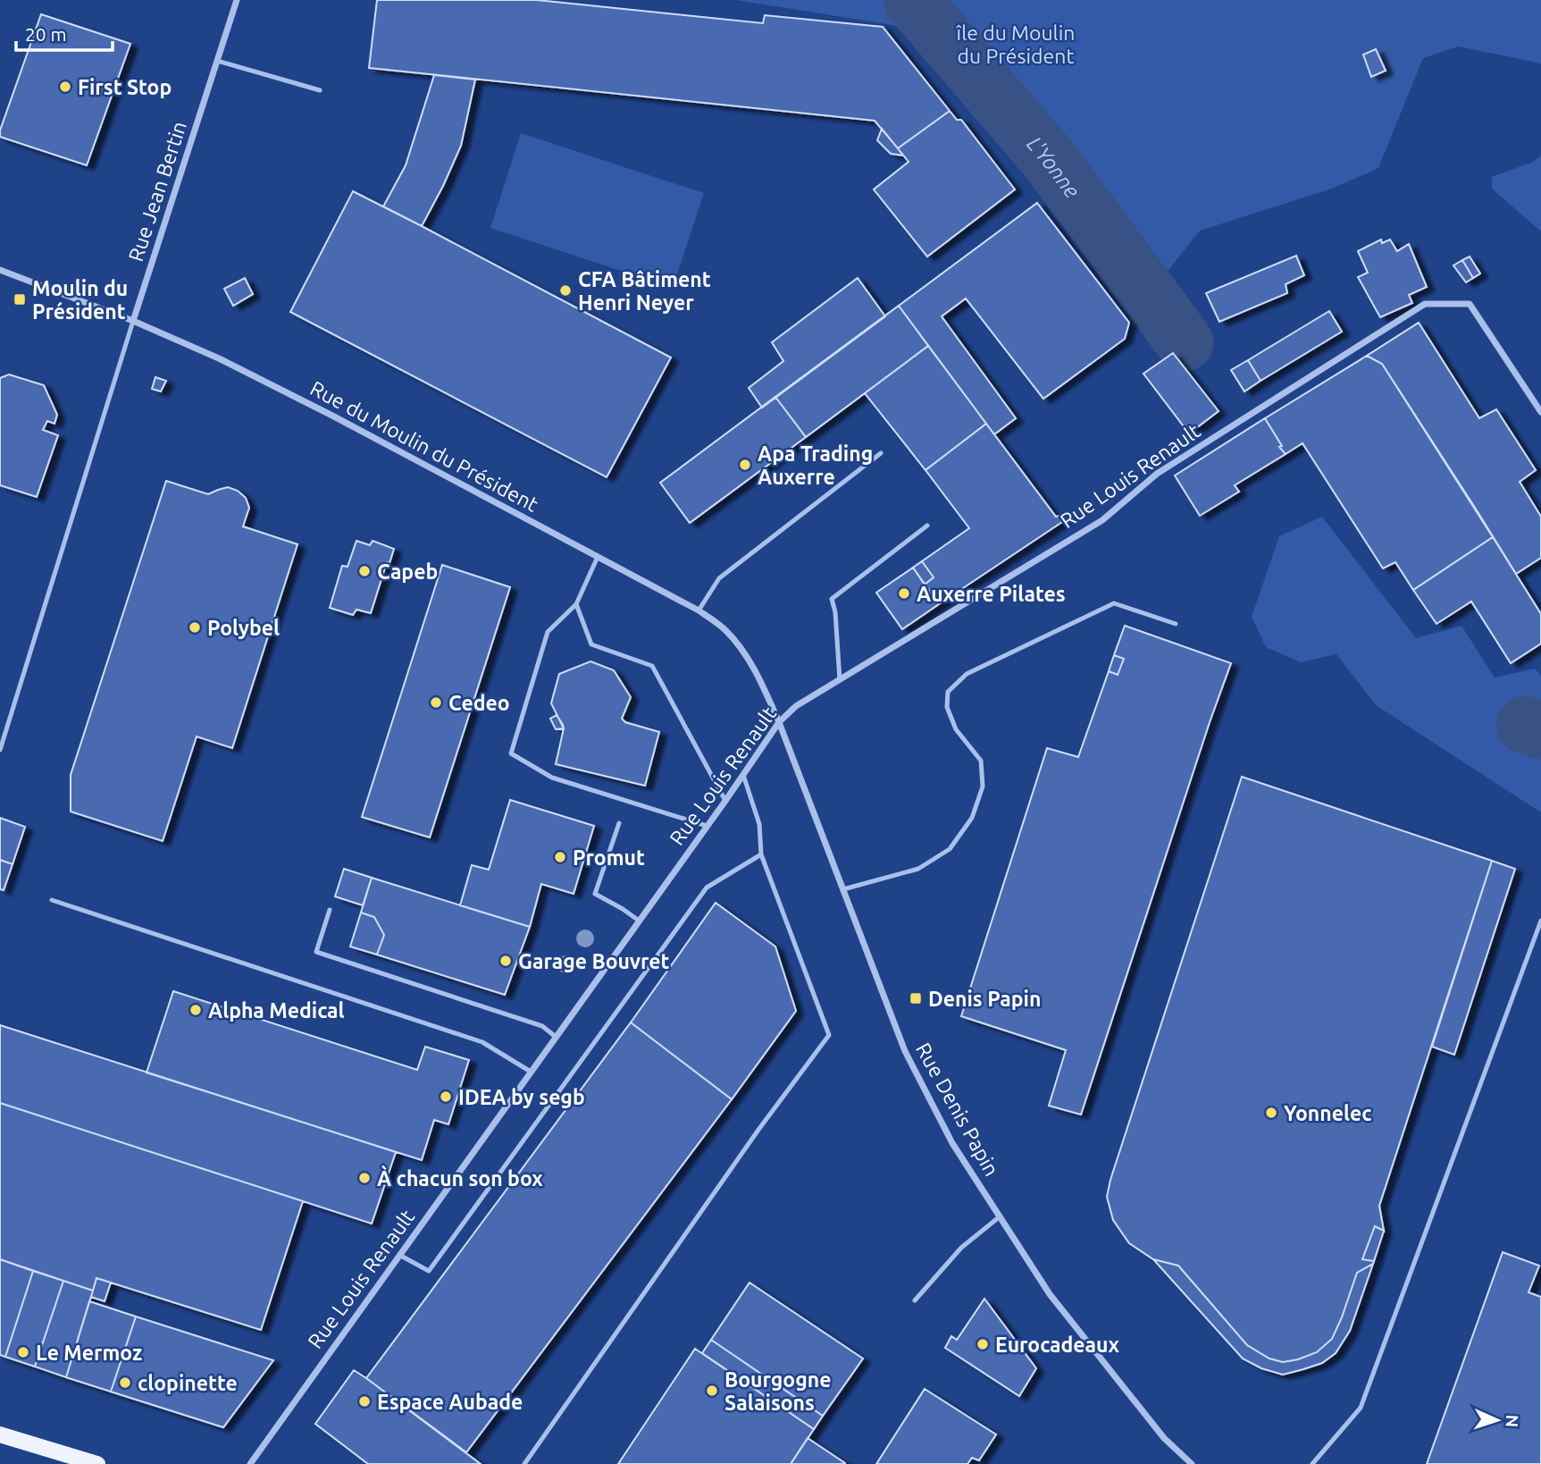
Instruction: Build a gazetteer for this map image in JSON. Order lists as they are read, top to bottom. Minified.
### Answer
{"streets":{"street":["Rue Jean Bertin","Rue du Moulin du Président","Rue Louis Renault","Rue Denis Papin"]},"crossings":[["Rue Jean Bertin","Rue du Moulin du Président"],["Rue du Moulin du Président","Rue Louis Renault"],["Rue du Moulin du Président","Rue Denis Papin"],["Rue Louis Renault","Rue Denis Papin"]],"water":["L'Yonne"],"parks":["île du Moulin du Président"],"places":{"other":["First Stop","CFA Bâtiment Henri Neyer","Apa Trading Auxerre","Capeb","Auxerre Pilates","Polybel","Cedeo","Promut","Garage Bouvret","Alpha Medical","IDEA by segb","Yonnelec","À chacun son box","Eurocadeaux","Le Mermoz","clopinette","Bourgogne Salaisons","Espace Aubade"],"transit":["Moulin du Président","Denis Papin"]},"scale_bar":"20 m","north":"right"}
